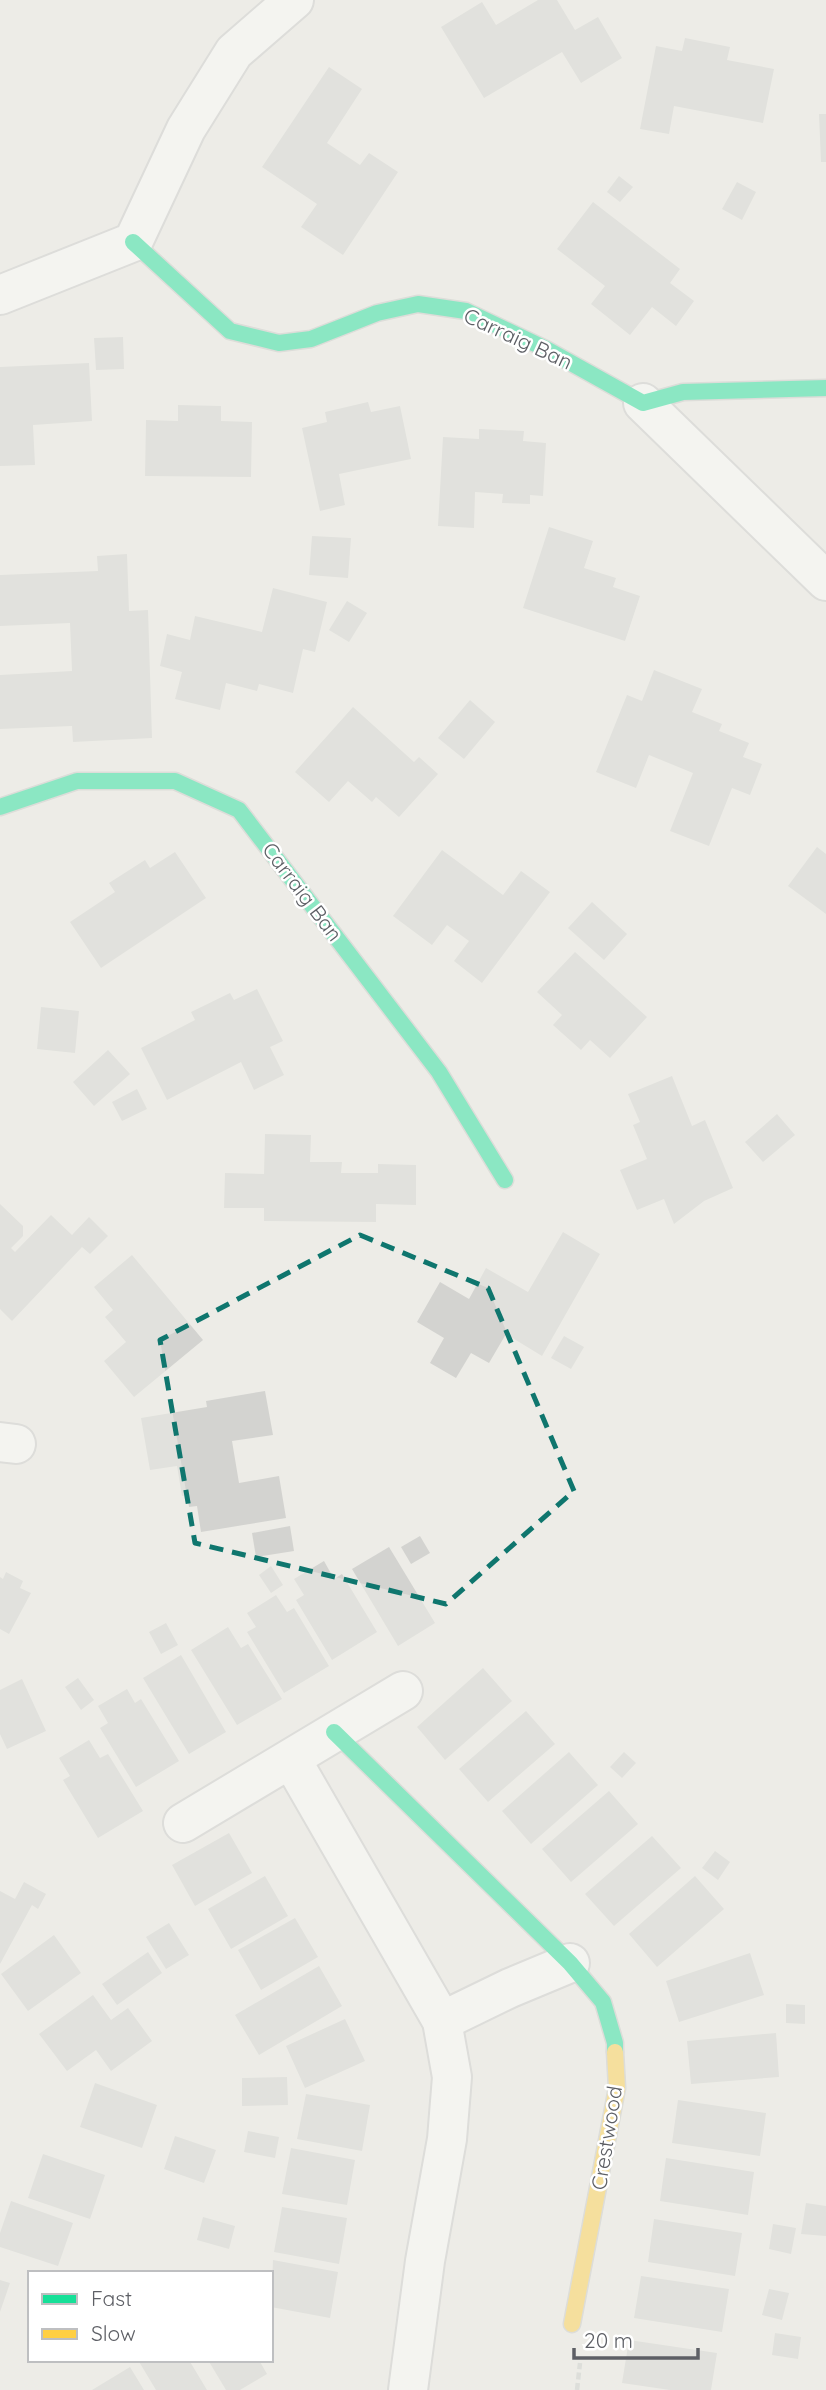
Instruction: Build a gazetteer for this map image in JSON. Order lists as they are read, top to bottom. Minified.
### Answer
{"streets":{"street":["Carraig Ban","Crestwood"]},"legend":["Fast","Slow"],"scale_bar":"20 m"}
